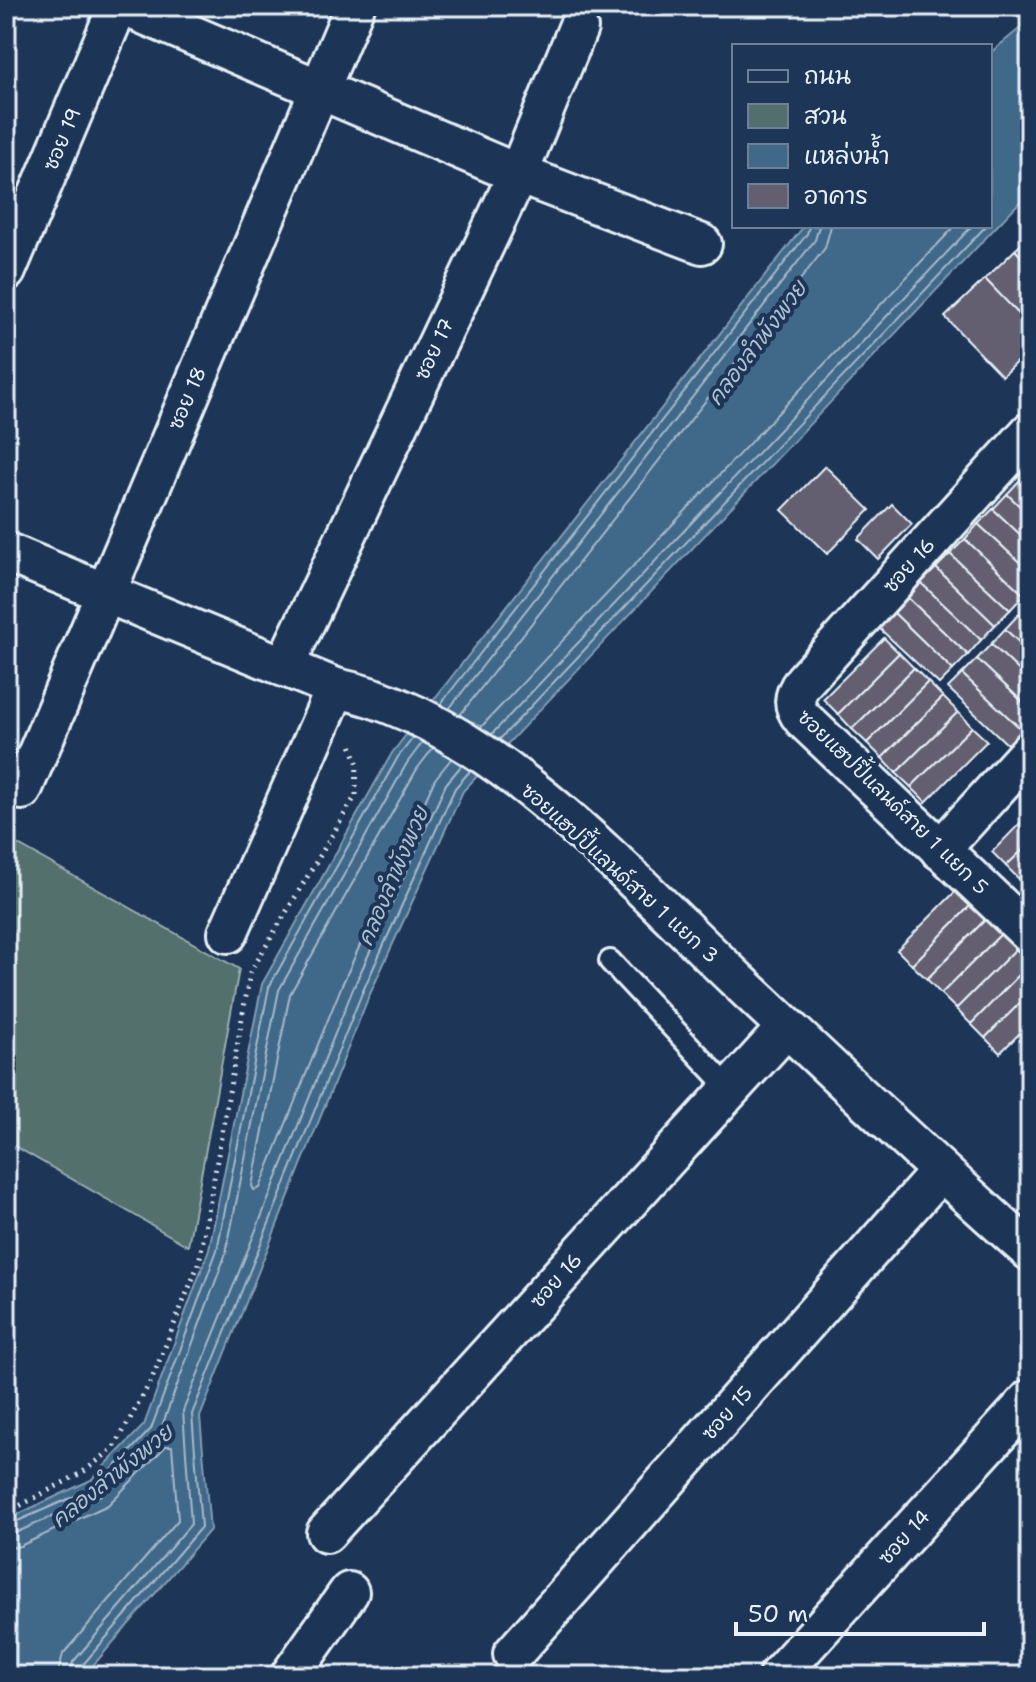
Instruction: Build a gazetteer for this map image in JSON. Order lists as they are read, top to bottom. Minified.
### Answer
{"streets":{"street":["ซอย 19","ซอย 17","ซอย 18","ซอย 16","ซอยแฮปปี้แลนด์สาย 1 แยก 5","ซอยแฮปปี้แลนด์สาย 1 แยก 3","ซอย 15","ซอย 14"]},"crossings":[["ซอย 17","ซอยแฮปปี้แลนด์สาย 1 แยก 3"],["ซอย 18","ซอยแฮปปี้แลนด์สาย 1 แยก 3"],["ซอย 16","ซอยแฮปปี้แลนด์สาย 1 แยก 5"],["ซอย 16","ซอยแฮปปี้แลนด์สาย 1 แยก 3"],["ซอยแฮปปี้แลนด์สาย 1 แยก 3","ซอย 15"]],"water":["คลองลำพังพวย"],"legend":["ถนน","สวน","แหล่งน้ำ","อาคาร"],"scale_bar":"50 m"}
